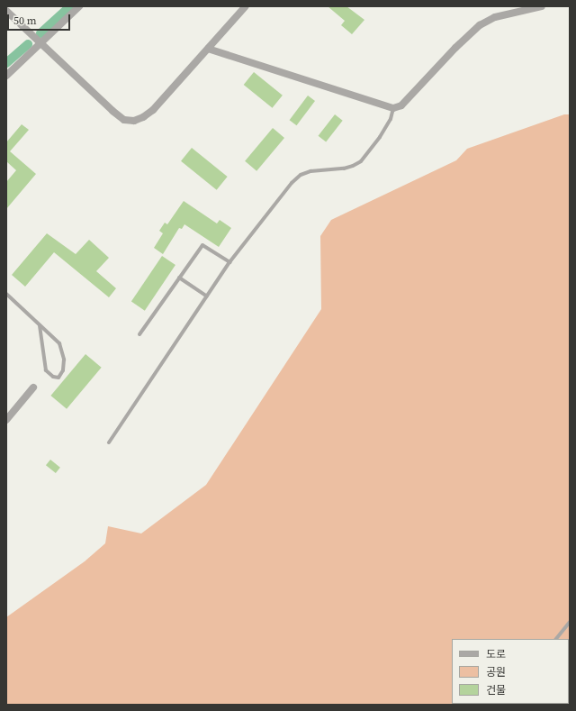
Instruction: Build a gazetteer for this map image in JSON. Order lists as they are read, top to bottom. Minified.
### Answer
{"legend":["도로","공원","건물"],"scale_bar":"50 m"}
